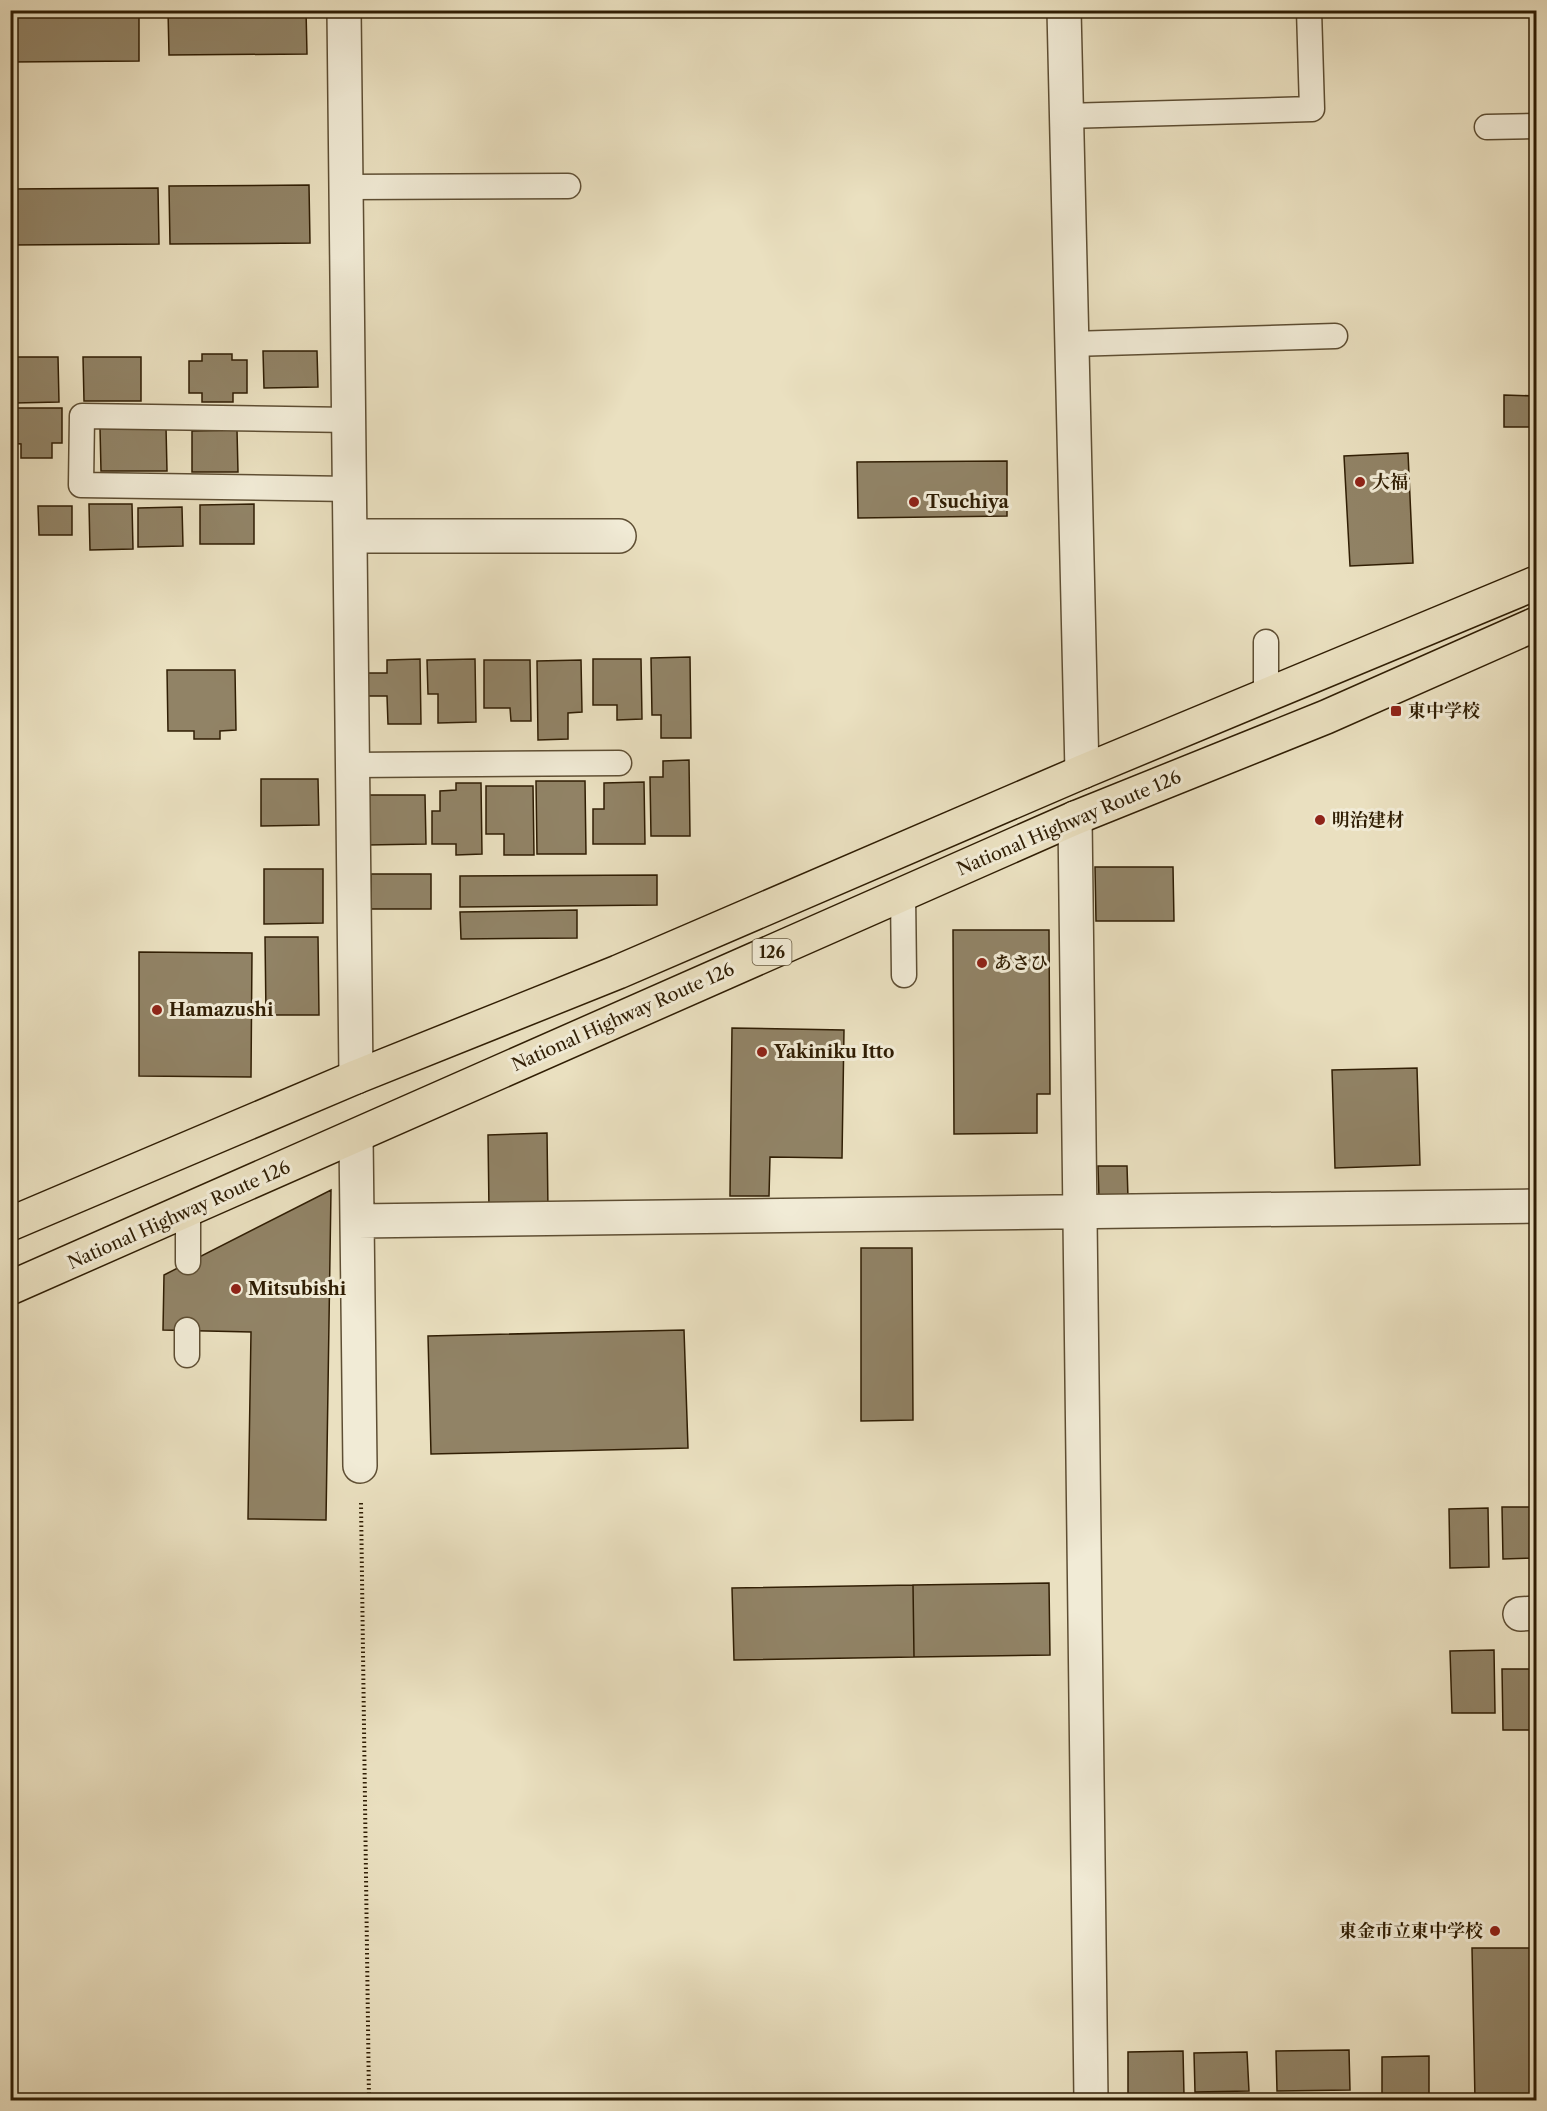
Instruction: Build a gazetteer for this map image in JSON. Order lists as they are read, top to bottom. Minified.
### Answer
{"streets":{"highway":["National Highway Route 126","126"]},"places":{"other":["大福","Tsuchiya","明治建材","あさひ","Hamazushi","Yakiniku Itto","Mitsubishi","東金市立東中学校"],"transit":["東中学校"]}}
